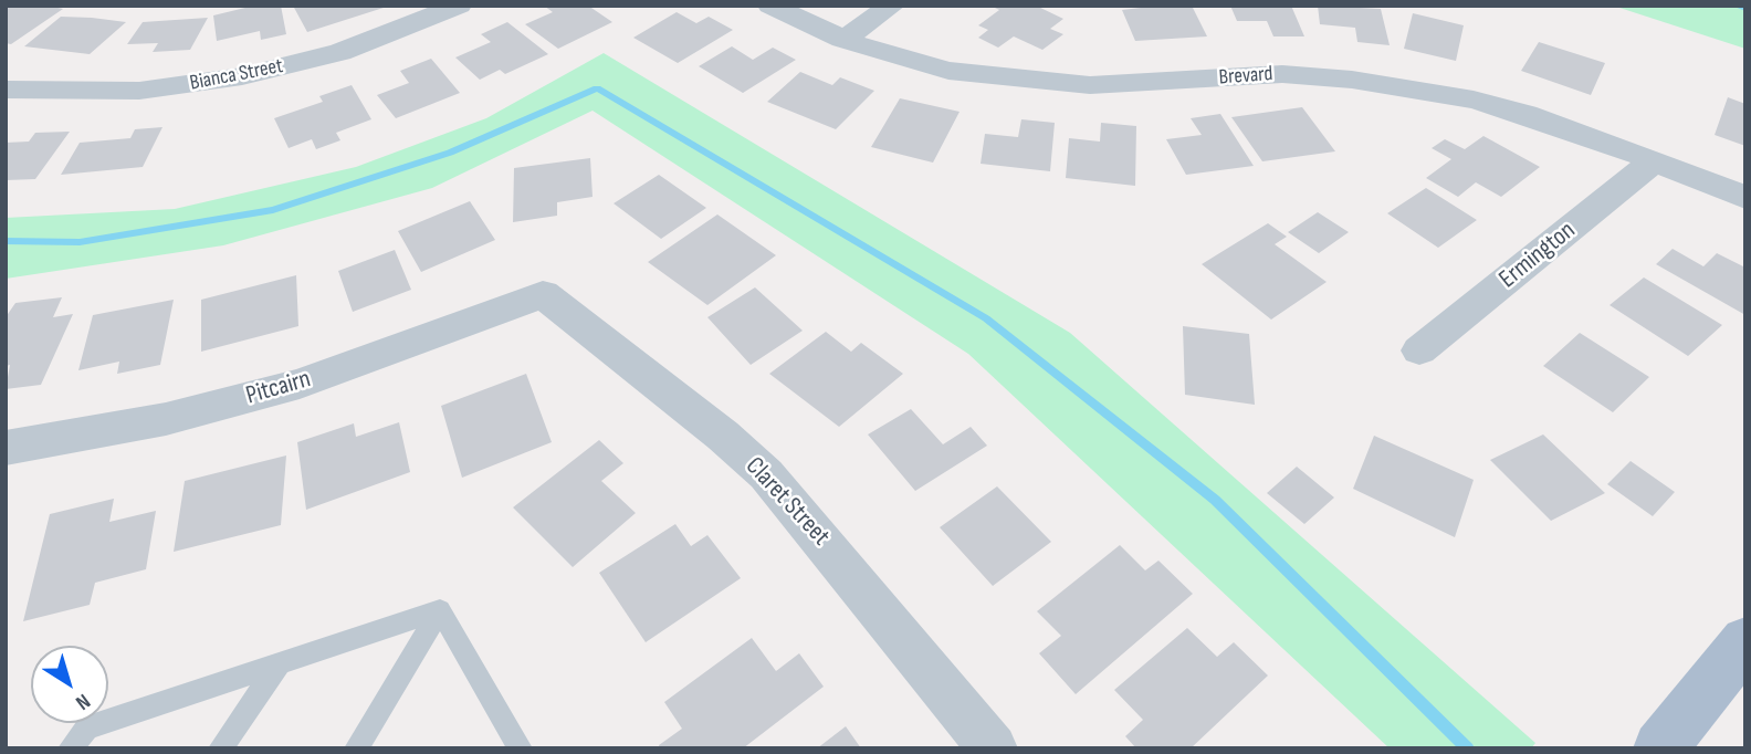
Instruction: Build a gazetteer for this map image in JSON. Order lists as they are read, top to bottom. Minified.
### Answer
{"streets":{"street":["Bianca Street","Brevard","Ermington","Pitcairn","Claret Street"]},"crossings":[["Brevard","Ermington"],["Pitcairn","Claret Street"]],"north":"bottom right"}
